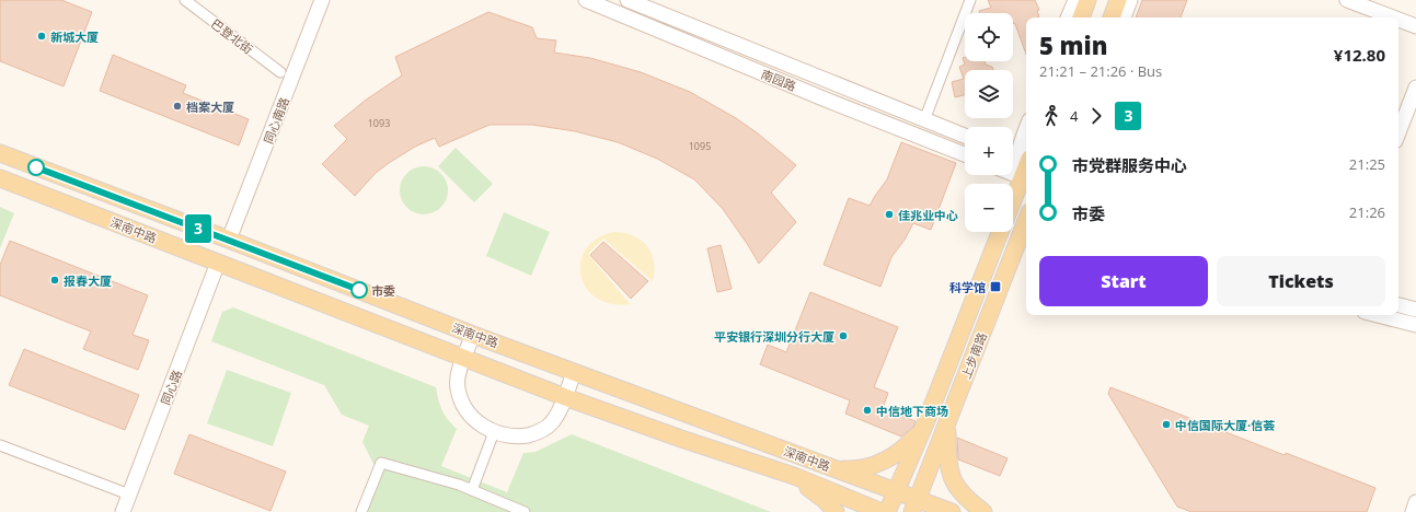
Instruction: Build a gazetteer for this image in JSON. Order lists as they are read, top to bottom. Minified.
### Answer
{"streets":{"main road":["深南中路","上步南路"],"street":["巴登北街","南园路","同心南路","同心路"]},"crossings":[["同心南路","深南中路"],["深南中路","上步南路"],["深南中路","同心路"]],"places":{"other":["新城大厦","档案大厦","佳兆业中心","报春大厦","市委","平安银行深圳分行大厦","中信地下商场","中信国际大厦·信荟"],"transit":["科学馆"]},"lines":["bus line 3"],"house_numbers":["1093","1095"],"page":{"on_map":"3","map_buttons":["+","−"],"heading":["5 min","21:21 – 21:26 · Bus","¥12.80"],"legs":["4","3"],"list":[{"name":"市党群服务中心","value":"21:25"},{"name":"市委","value":"21:26"}],"buttons":["Start","Tickets"]}}
